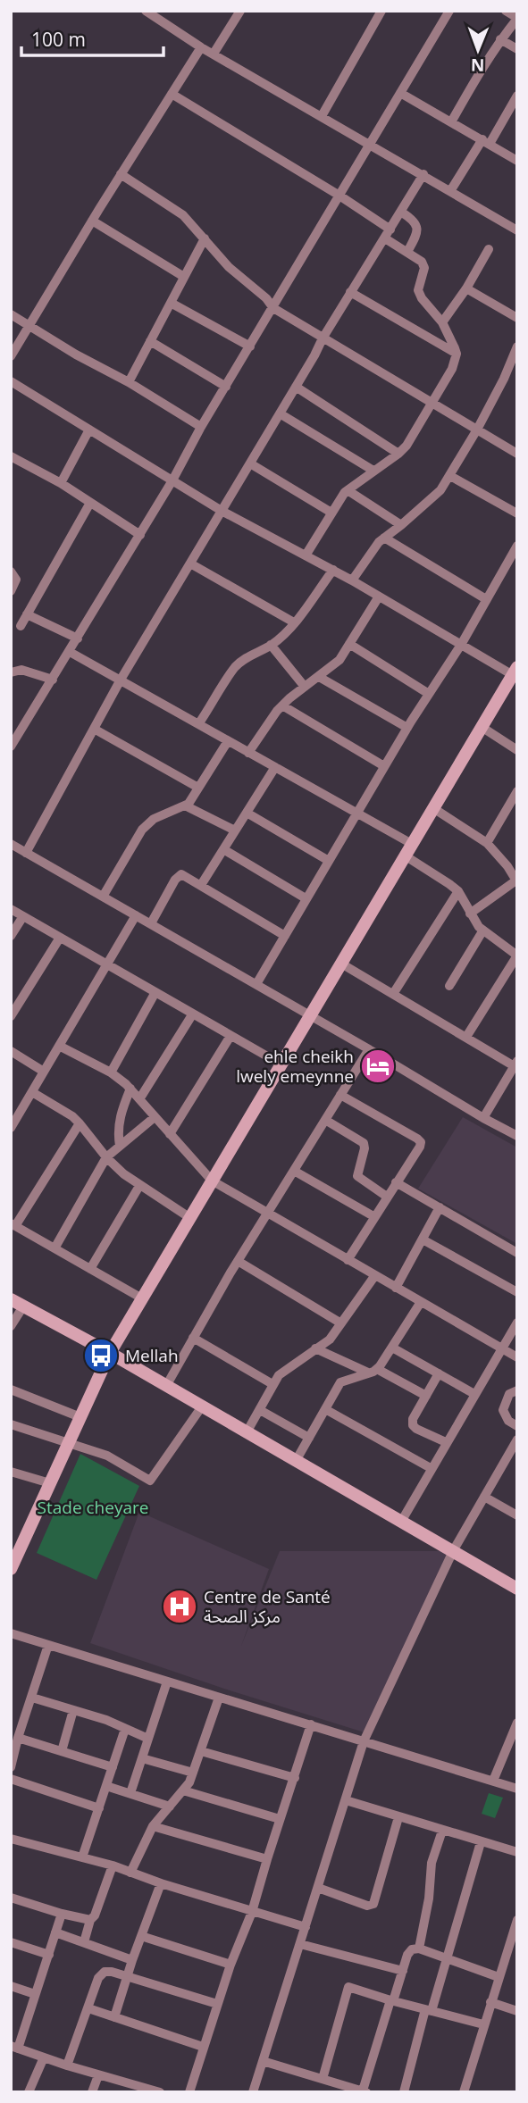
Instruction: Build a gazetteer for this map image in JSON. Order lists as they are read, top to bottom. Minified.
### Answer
{"parks":["Stade cheyare"],"places":{"hotel":["ehle cheikh lwely emeynne"],"bus stop":["Mellah"],"hospital":["Centre de Santé مركز الصحة"]},"scale_bar":"100 m","north":"bottom"}
